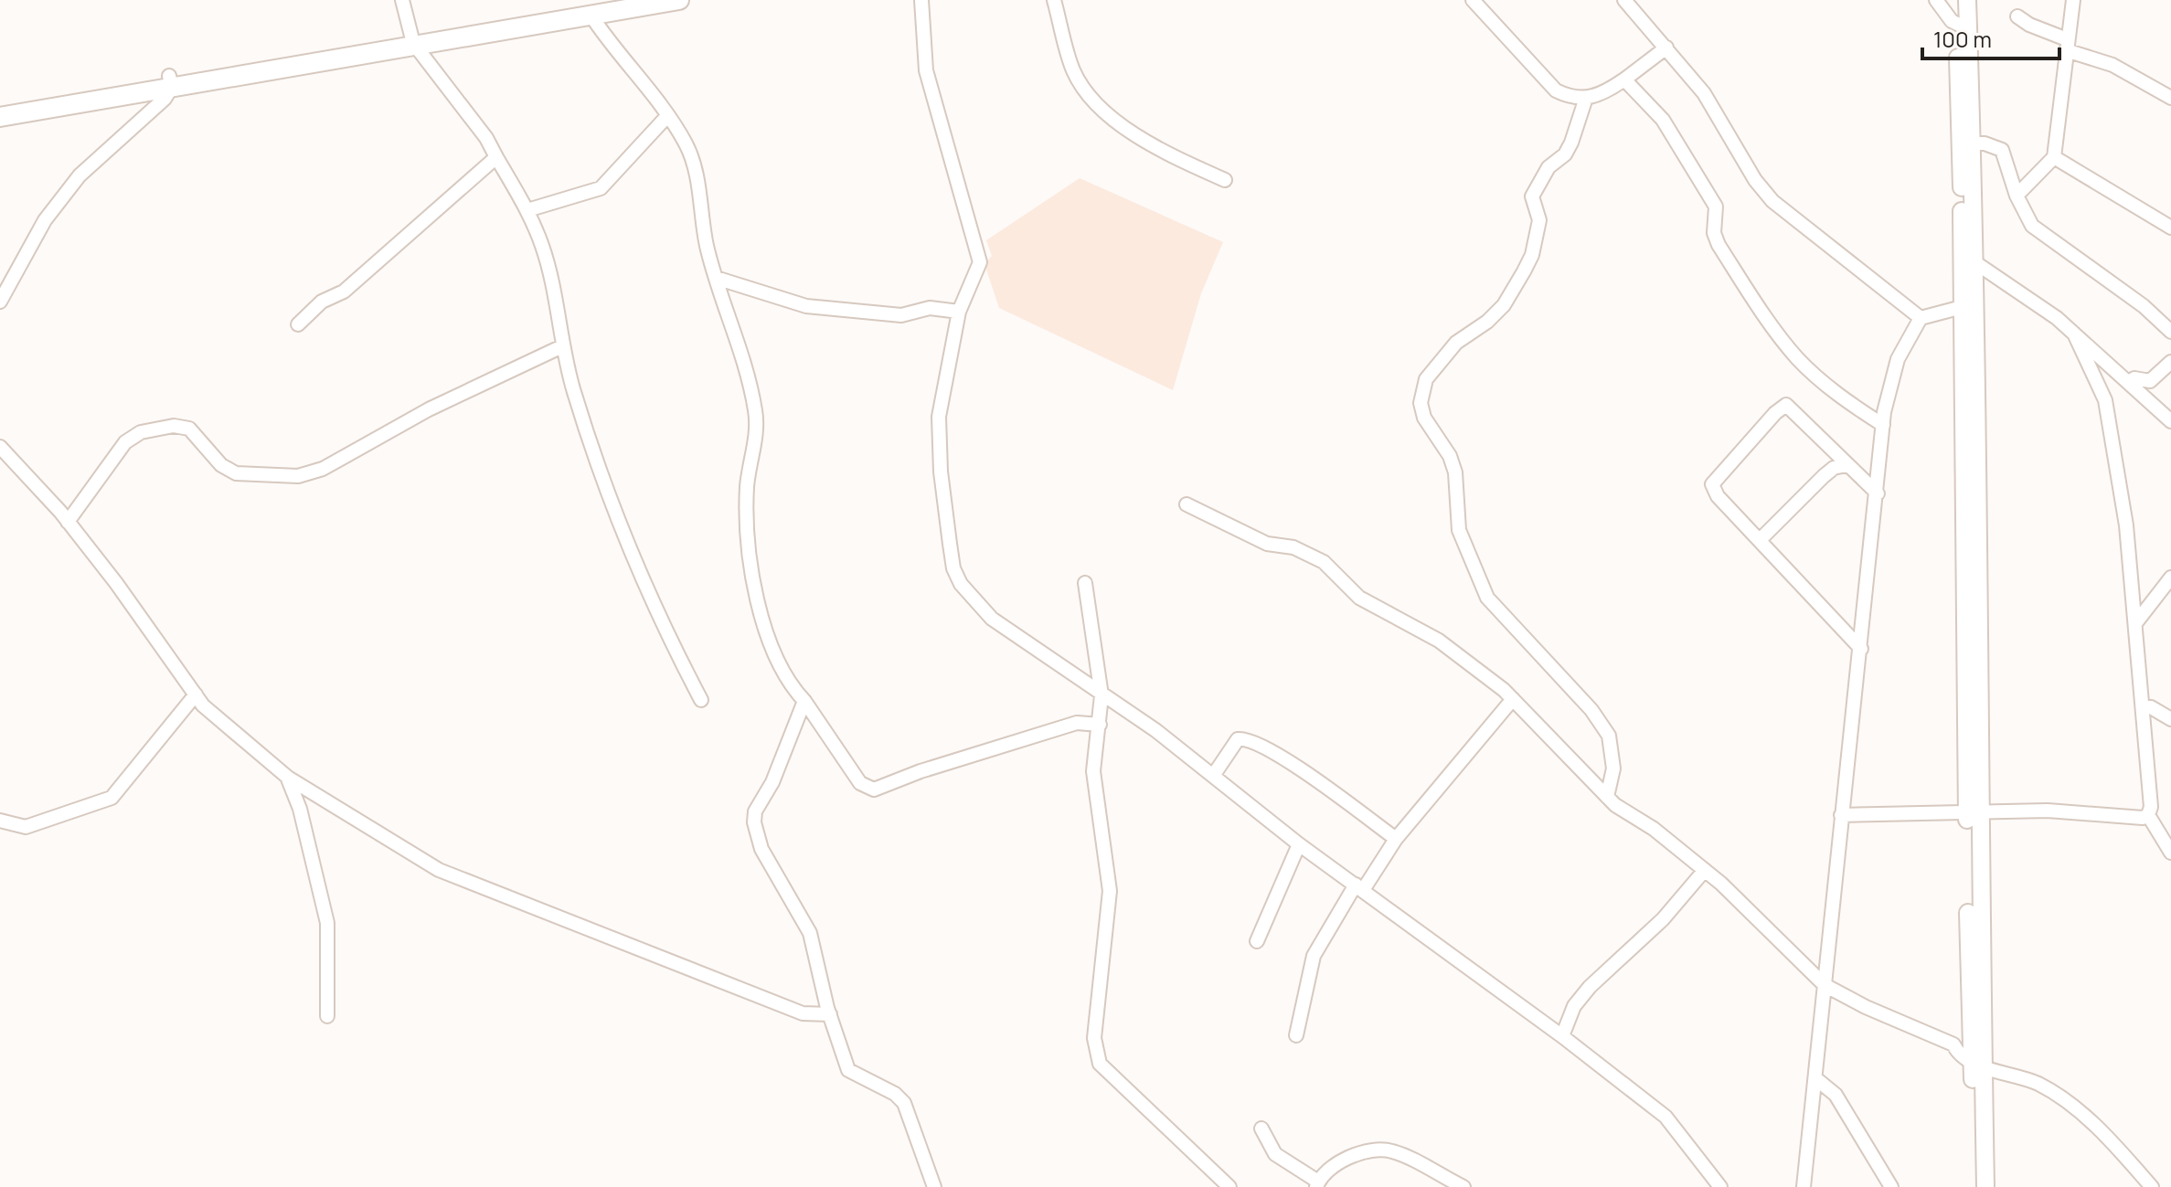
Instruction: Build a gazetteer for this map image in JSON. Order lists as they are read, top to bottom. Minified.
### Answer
{"scale_bar":"100 m"}
